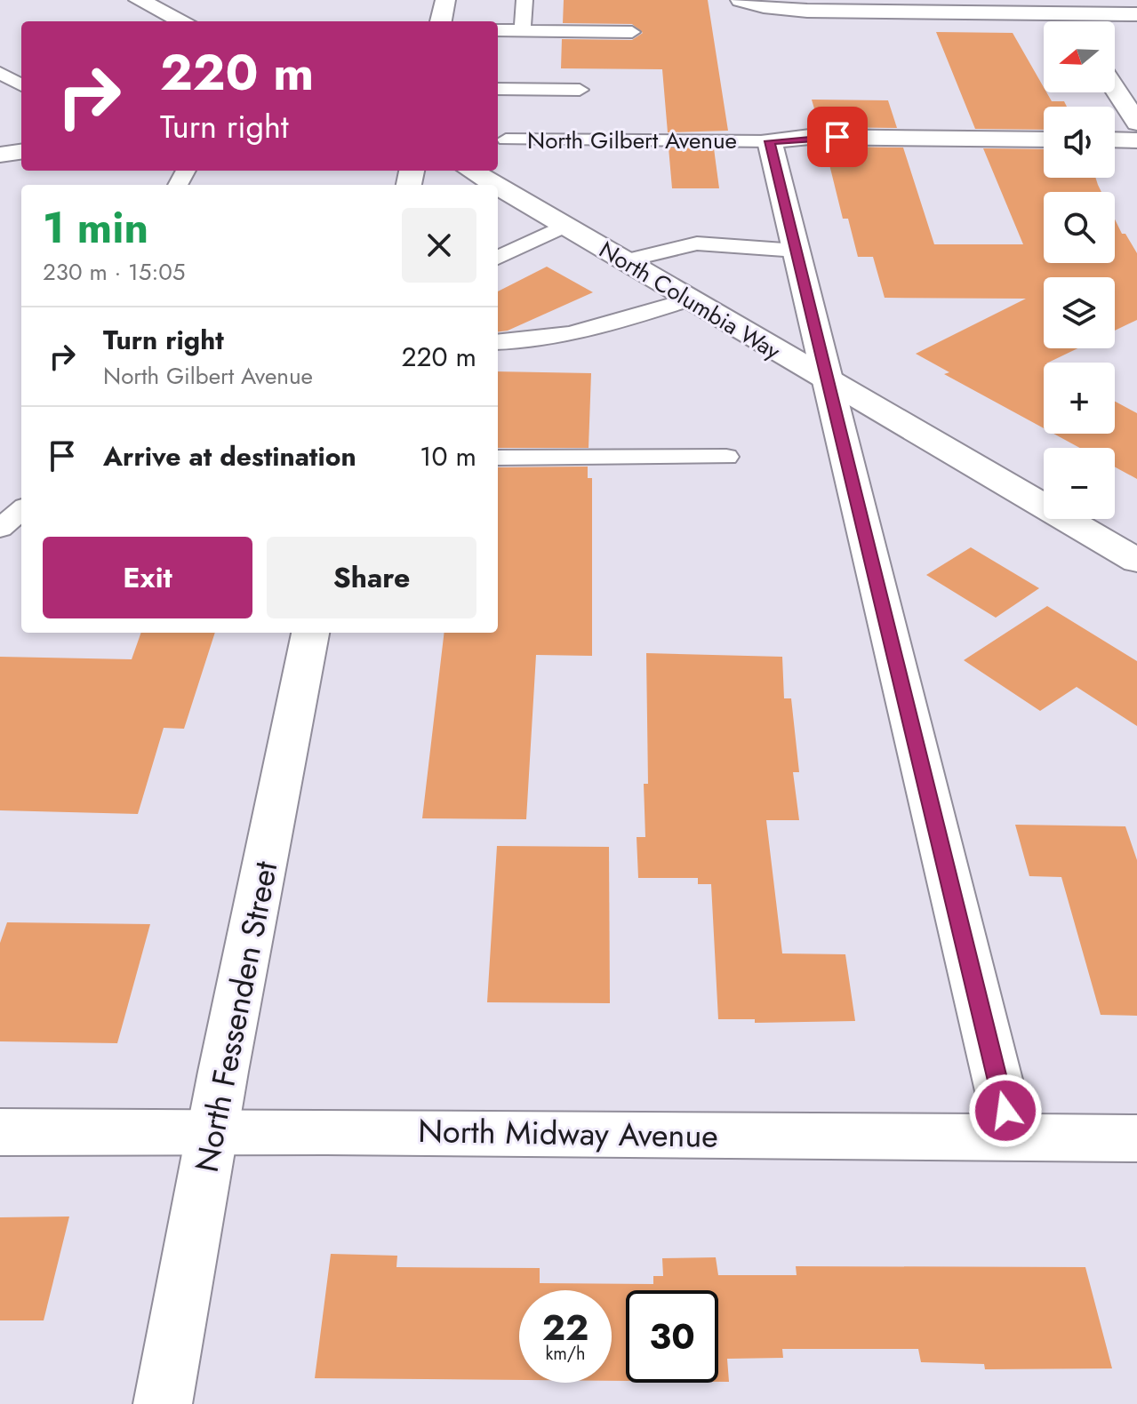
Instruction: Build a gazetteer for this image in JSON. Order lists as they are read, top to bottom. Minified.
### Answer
{"streets":{"street":["North Gilbert Avenue","North Columbia Way","North Fessenden Street","North Midway Avenue"]},"crossings":[["North Fessenden Street","North Midway Avenue"]],"north":"left","page":{"map_buttons":["+","−"],"turn":["220 m","Turn right"],"heading":["1 min","230 m · 15:05"],"list":[{"name":"Turn right","note":"North Gilbert Avenue","value":"220 m"},{"name":"Arrive at destination","value":"10 m"}],"buttons":["Exit","Share"],"speed":"22 km/h","limit":"30"}}
